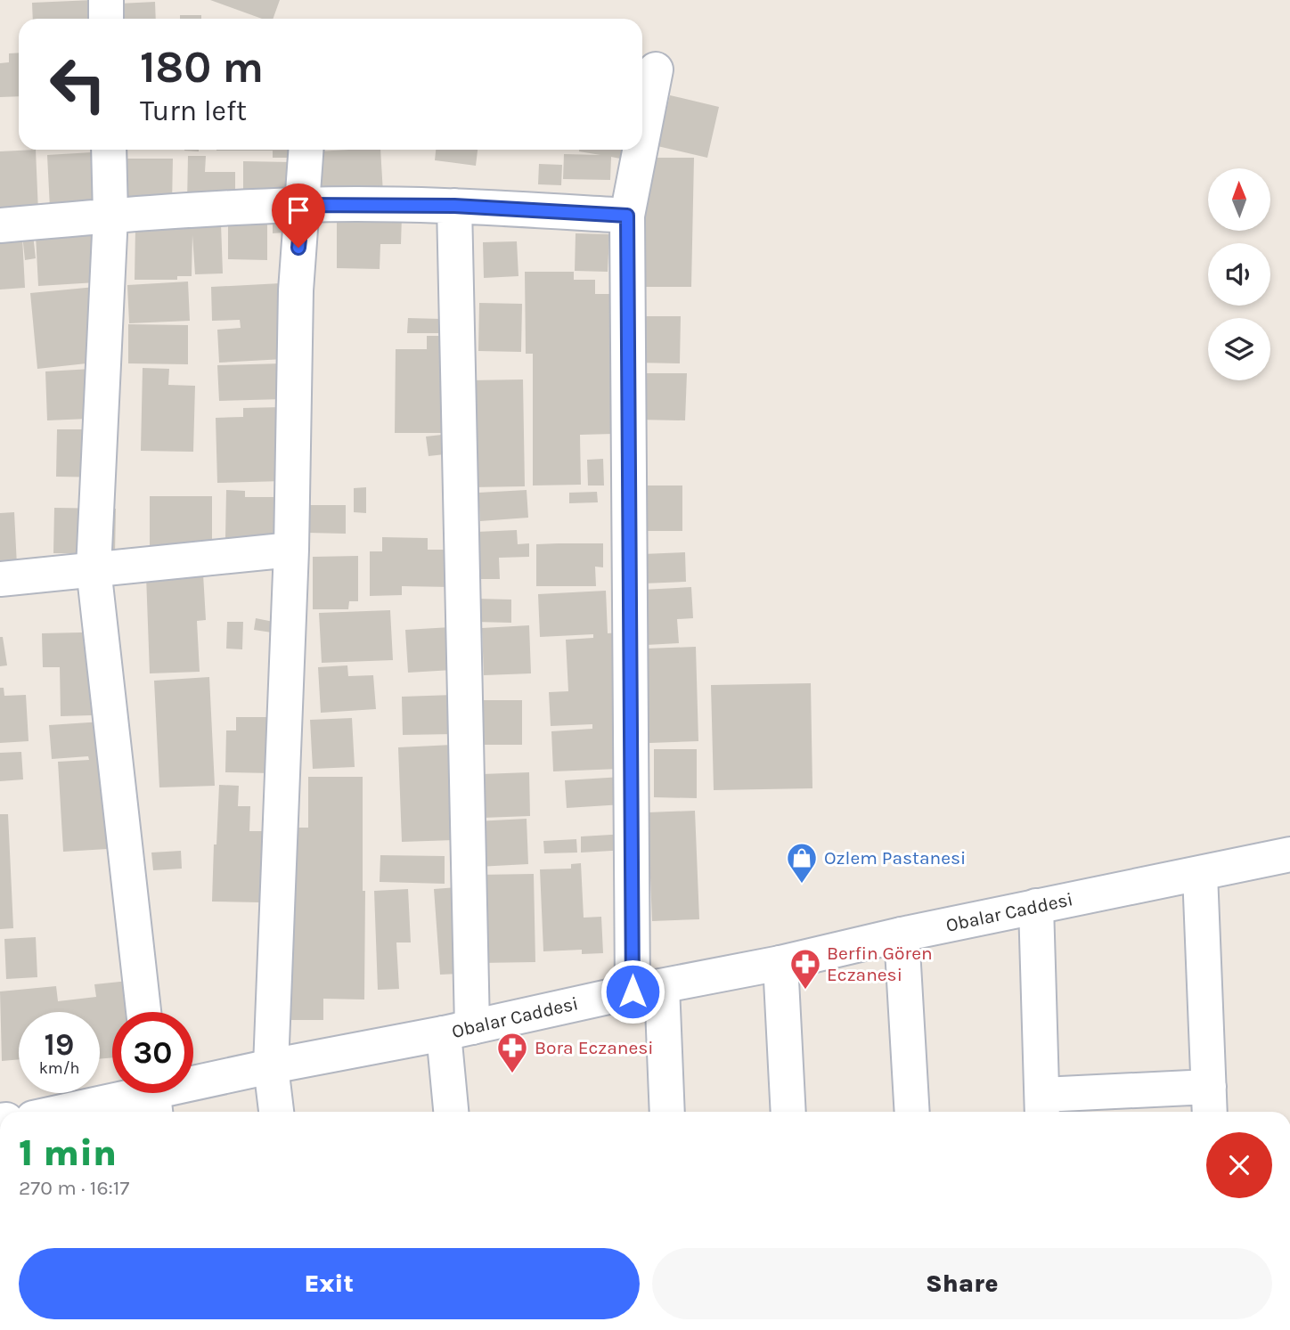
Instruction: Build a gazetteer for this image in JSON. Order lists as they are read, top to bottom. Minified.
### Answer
{"streets":{"street":["Obalar Caddesi"]},"places":{"shop":["Ozlem Pastanesi"],"pharmacy":["Berfin Gören Eczanesi","Bora Eczanesi"]},"north":"top","page":{"turn":["180 m","Turn left"],"speed":"19 km/h","limit":"30","heading":["1 min","270 m · 16:17"],"buttons":["Exit","Share"]}}
